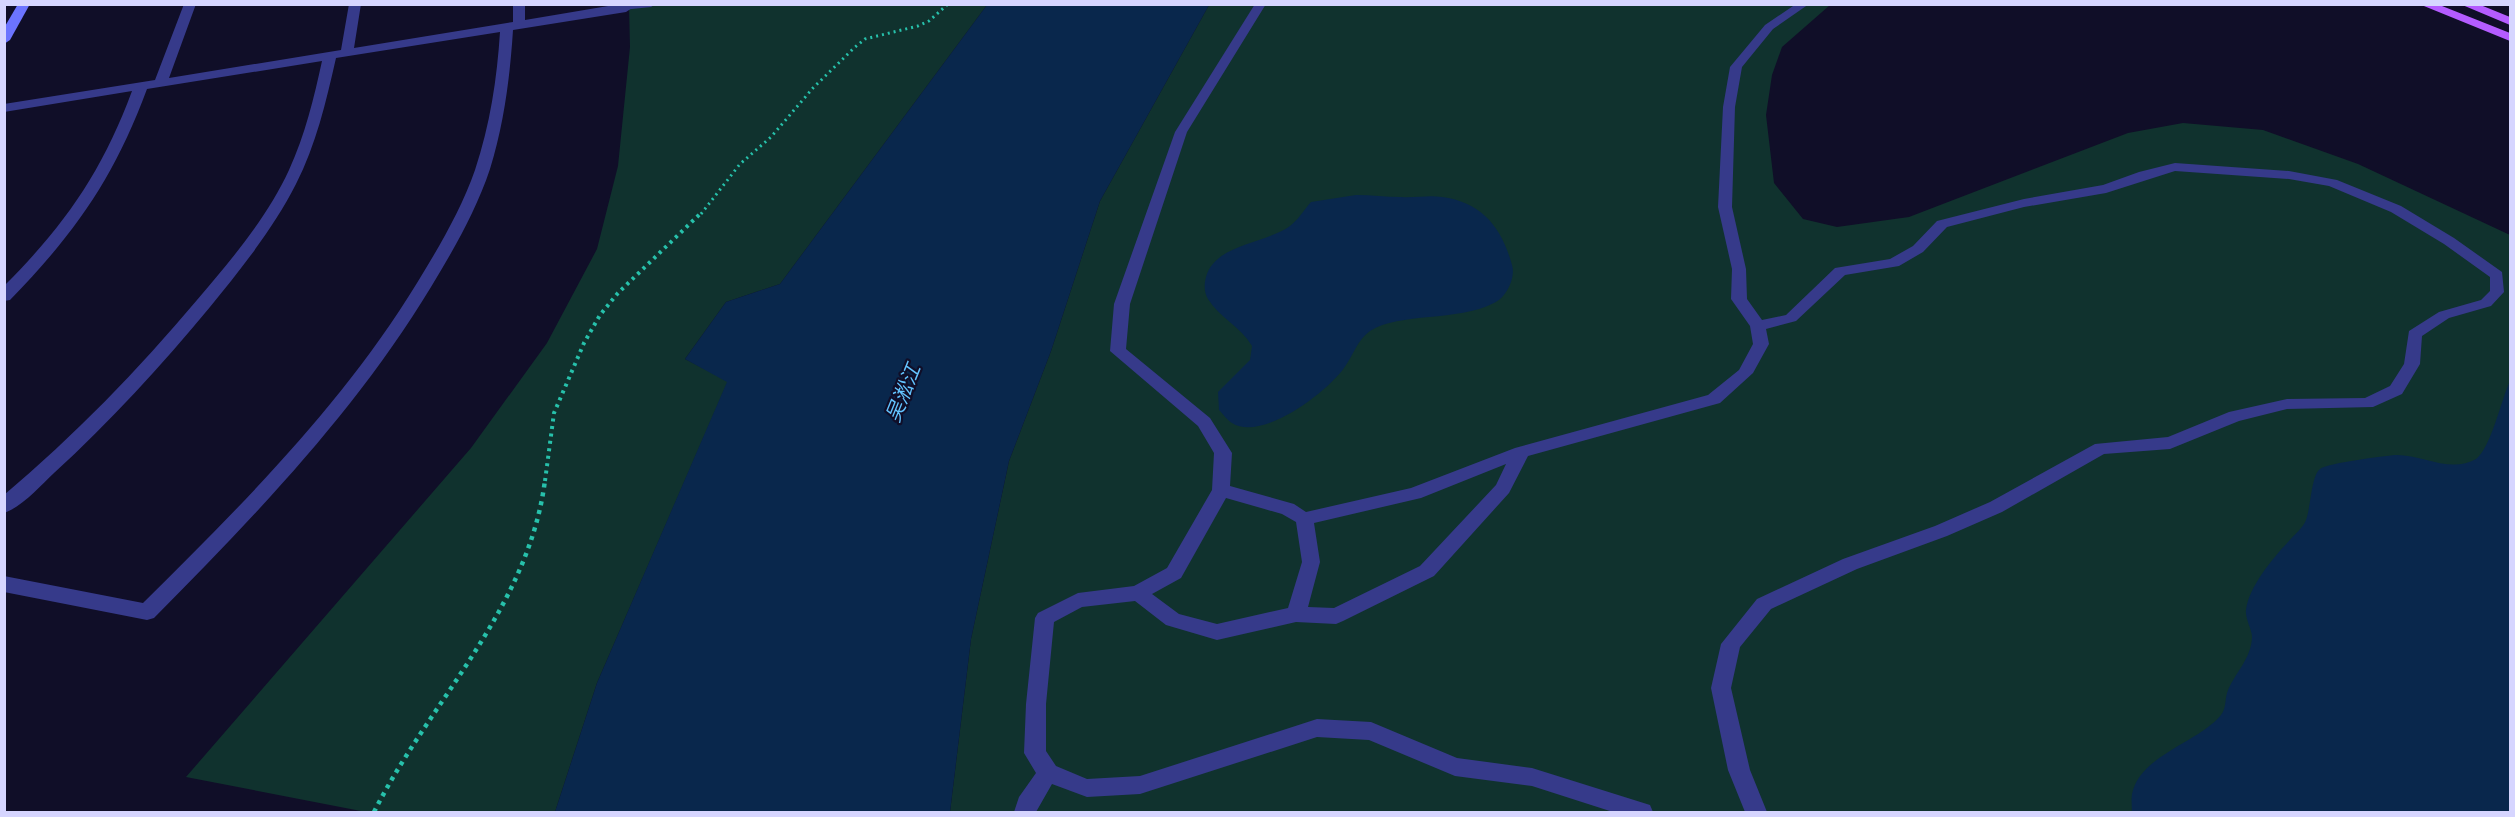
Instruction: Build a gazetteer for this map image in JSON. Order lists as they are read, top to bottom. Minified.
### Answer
{"water":["吴淞江"]}
